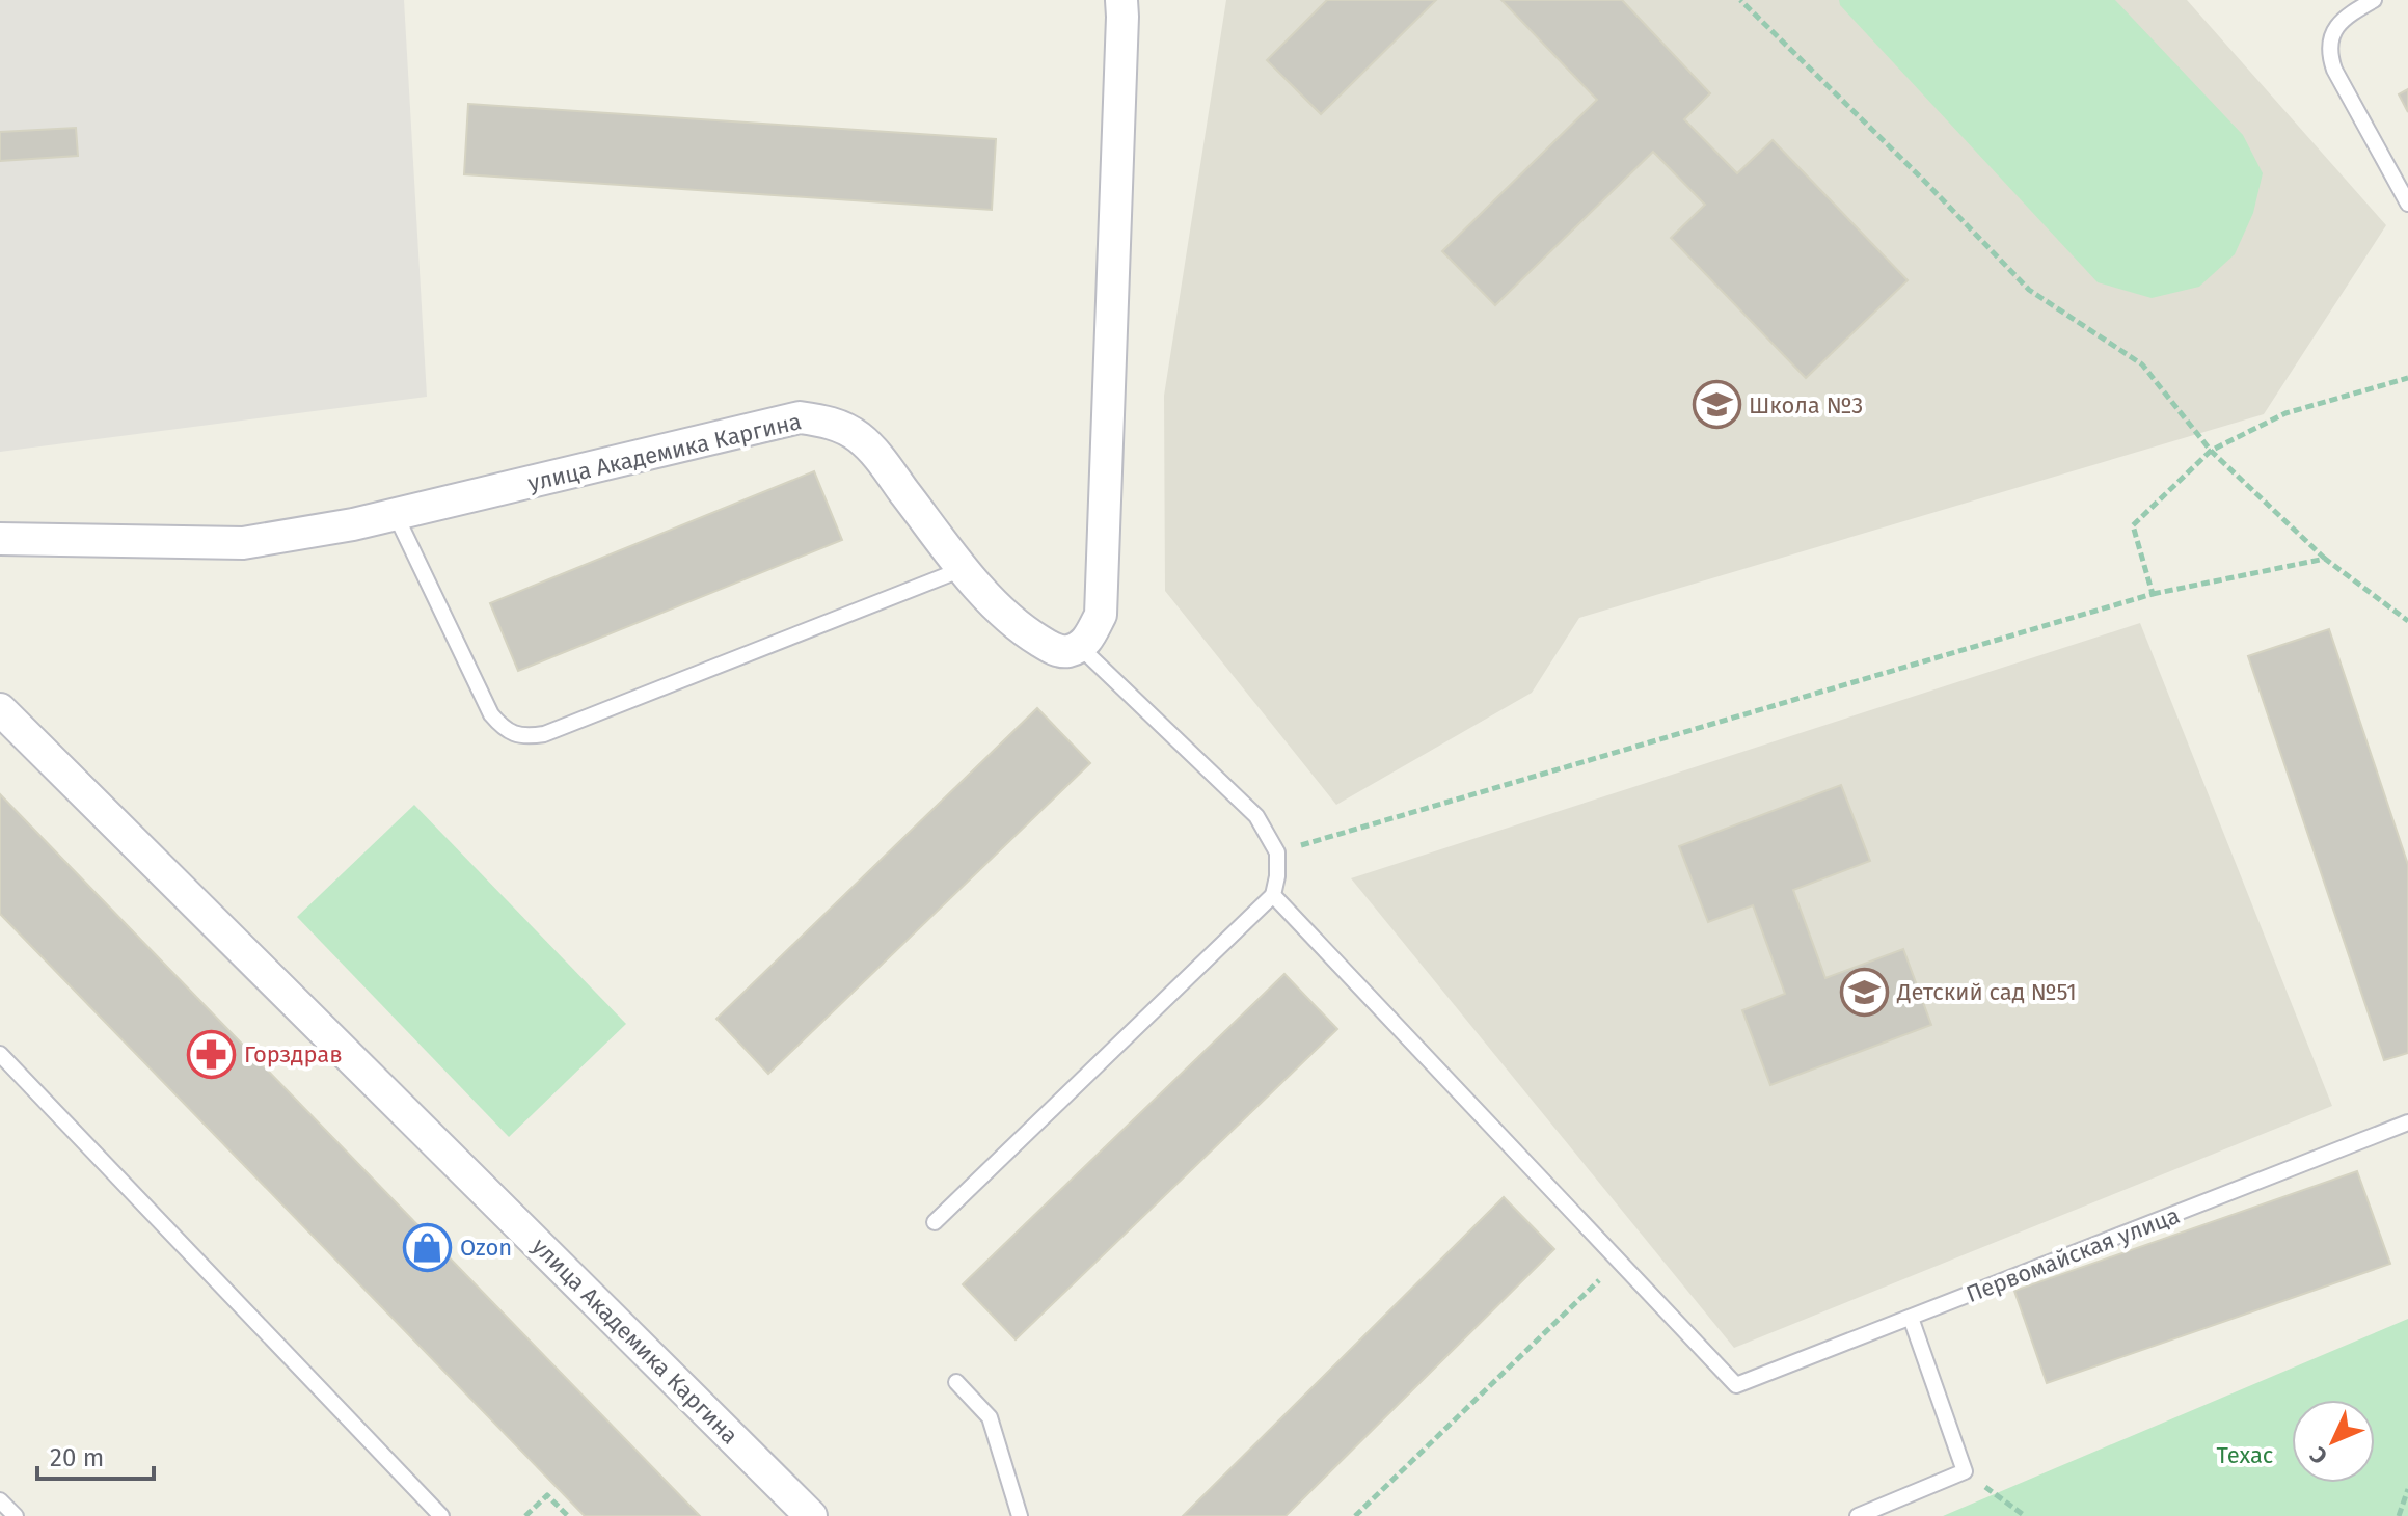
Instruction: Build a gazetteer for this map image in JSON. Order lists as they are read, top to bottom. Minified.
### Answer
{"streets":{"street":["улица Академика Каргина"],"lane":["Первомайская улица"]},"parks":["Техас"],"places":{"school or university":["Школа №3","Детский сад №51"],"pharmacy":["Горздрав"],"shop":["Ozon"]},"scale_bar":"20 m","north":"bottom left"}
